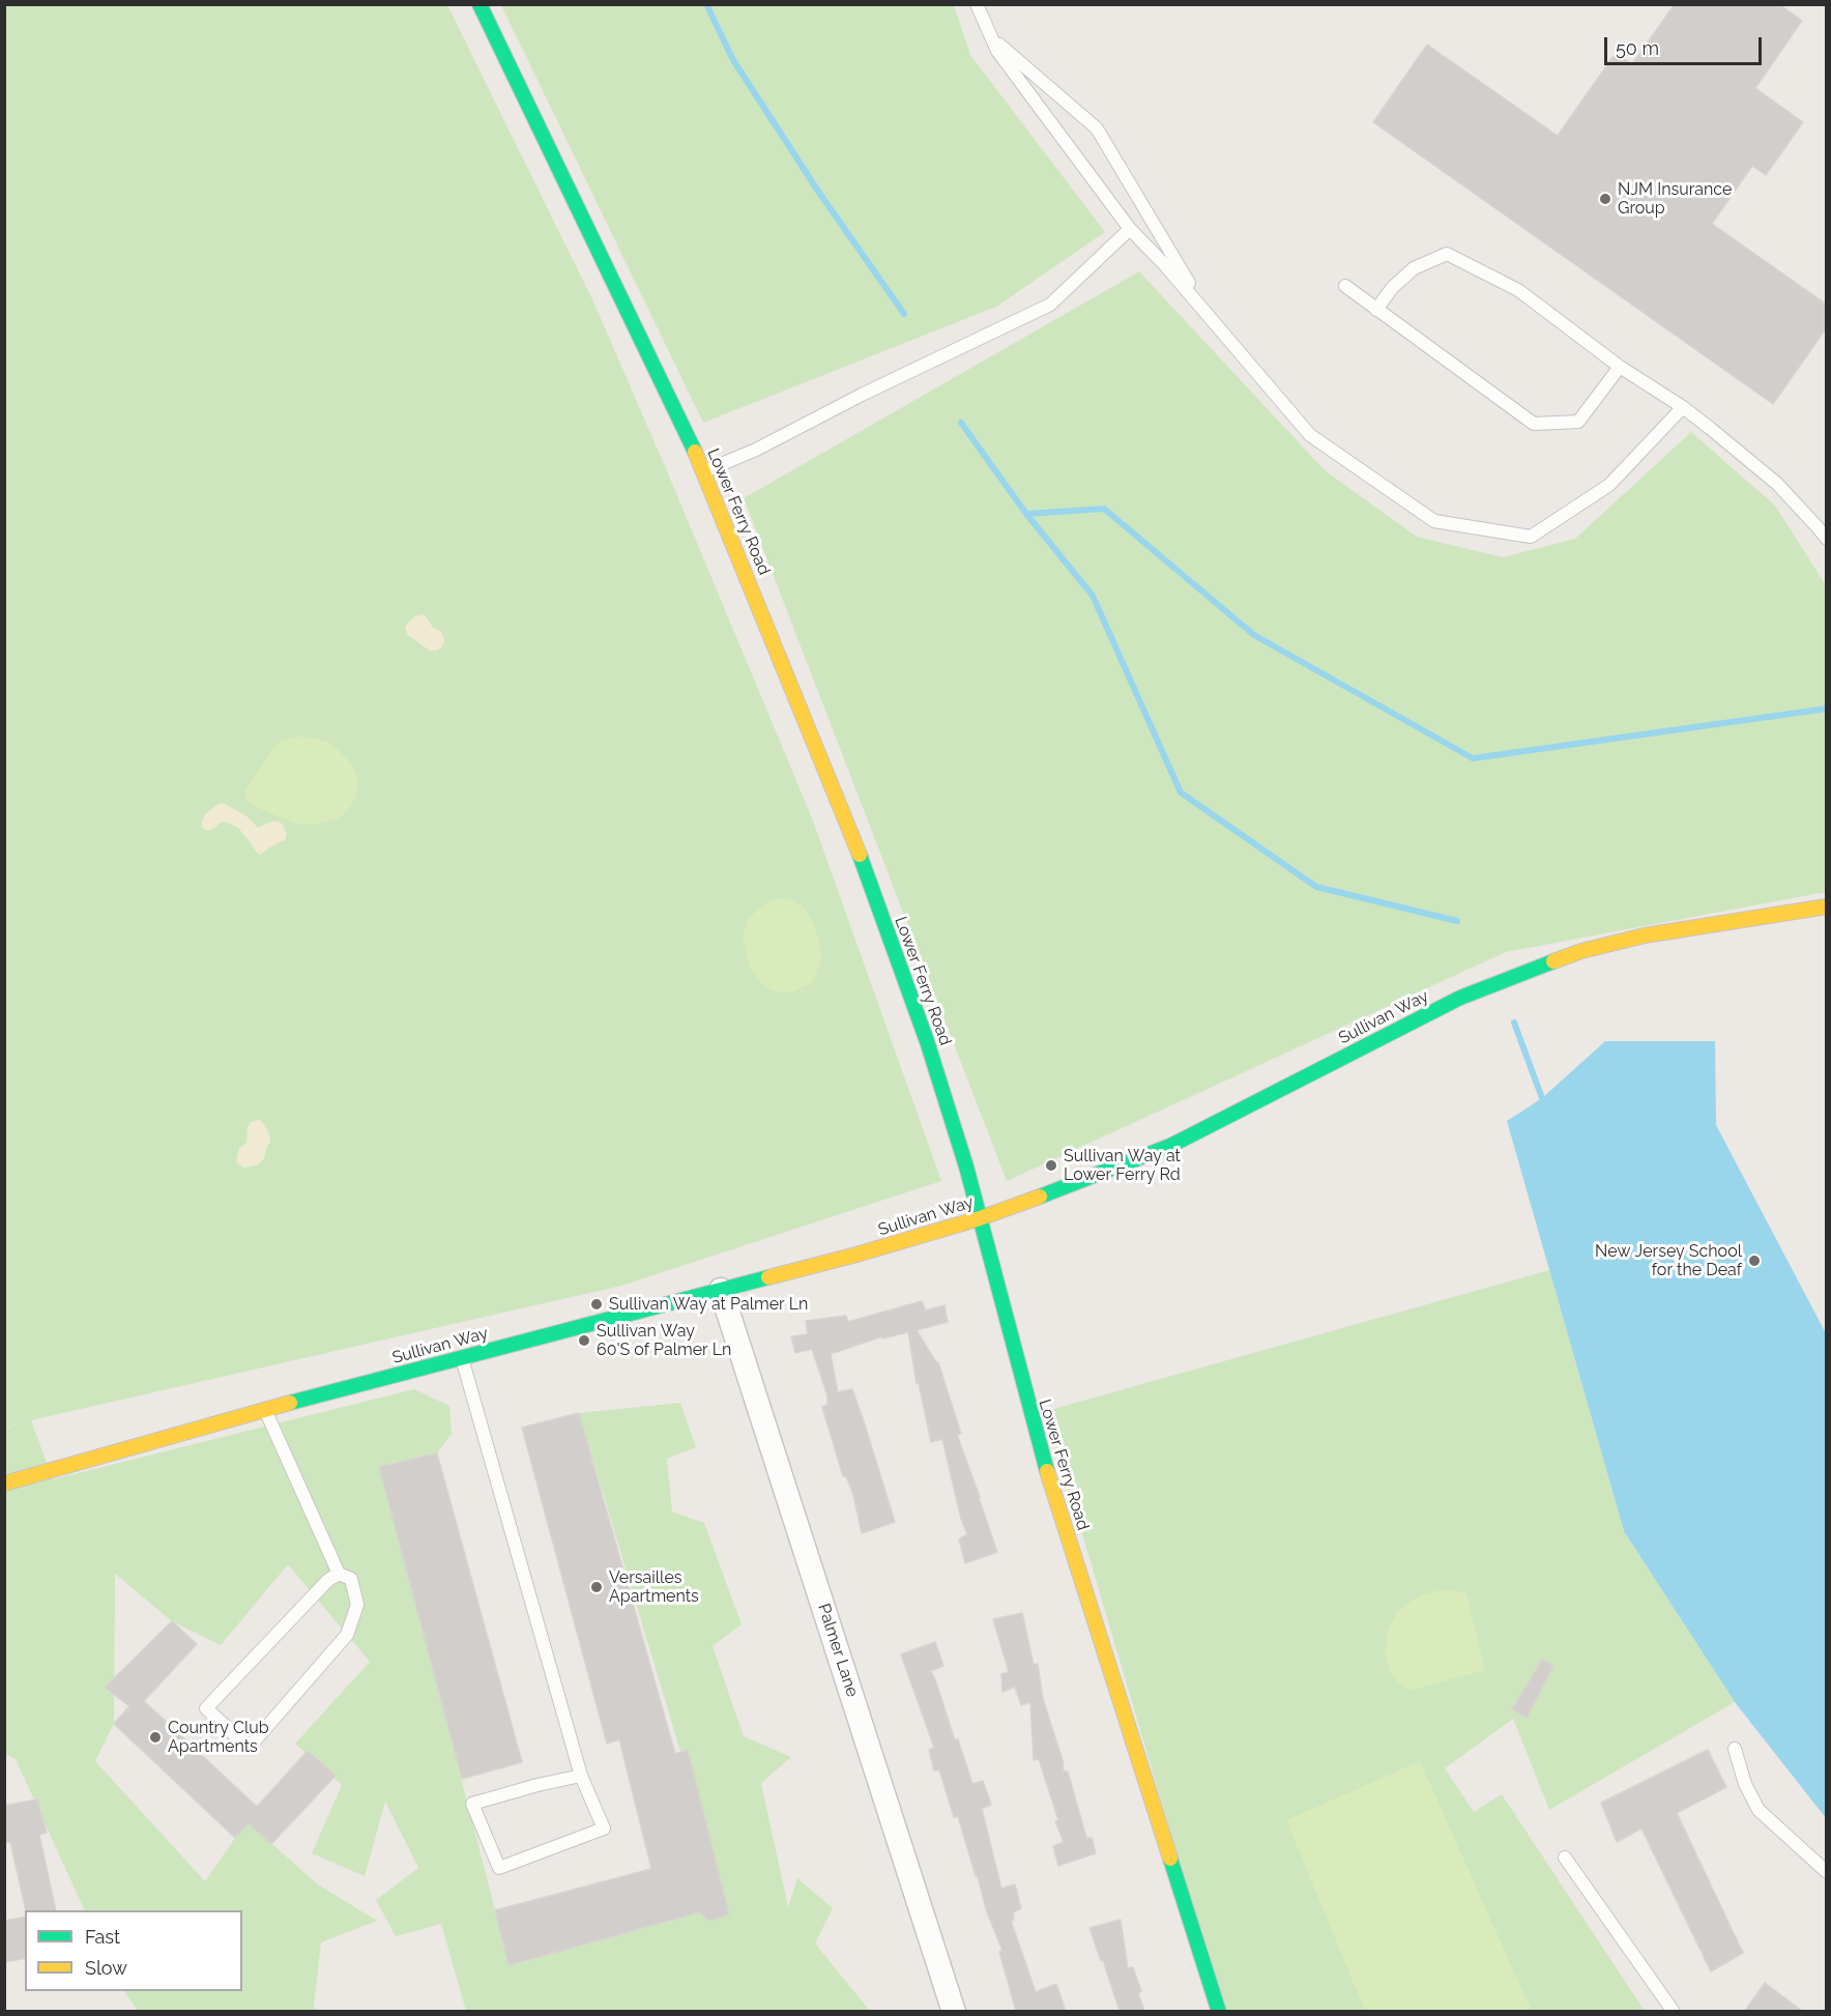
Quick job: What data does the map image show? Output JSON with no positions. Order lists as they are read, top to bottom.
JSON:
{
  "streets": {
    "main road": ["Lower Ferry Road", "Sullivan Way"],
    "street": ["Palmer Lane"]
  },
  "crossings": [
    ["Lower Ferry Road", "Sullivan Way"],
    ["Sullivan Way", "Palmer Lane"]
  ],
  "places": [
    "NJM Insurance Group",
    "Sullivan Way at Lower Ferry Rd",
    "New Jersey School for the Deaf",
    "Sullivan Way at Palmer Ln",
    "Sullivan Way 60'S of Palmer Ln",
    "Versailles Apartments",
    "Country Club Apartments"
  ],
  "legend": ["Fast", "Slow"],
  "scale_bar": "50 m"
}
